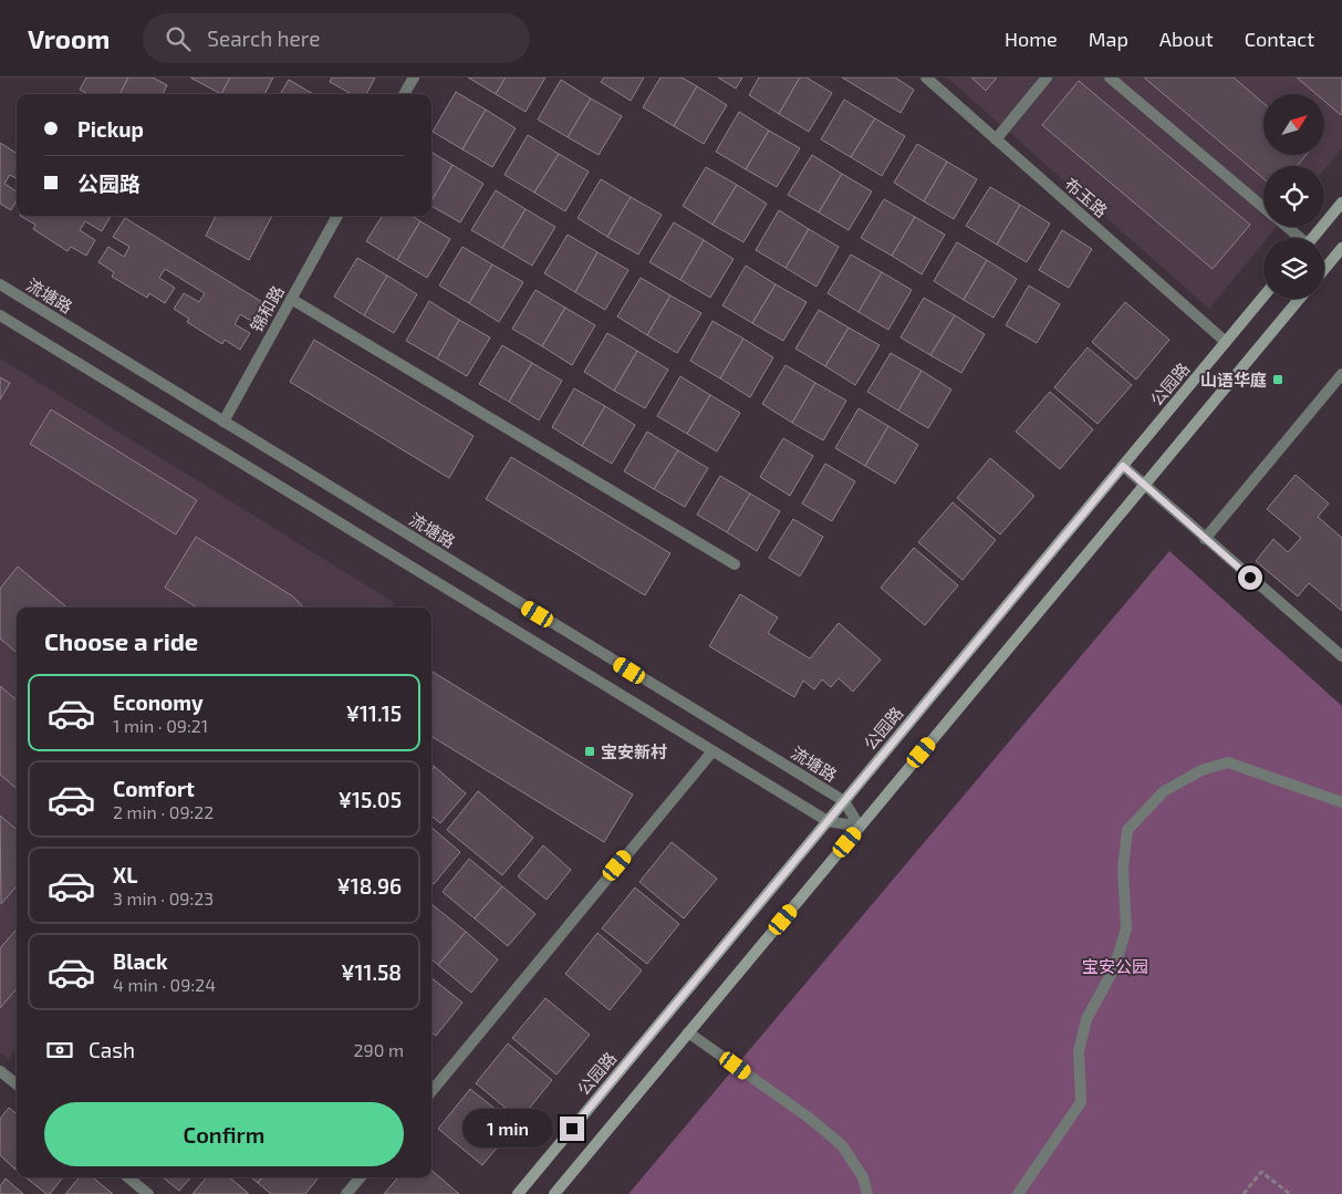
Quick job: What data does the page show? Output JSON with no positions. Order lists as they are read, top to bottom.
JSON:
{
  "streets": {
    "main road": ["公园路"],
    "street": ["布玉路", "流塘路", "锦和路"]
  },
  "crossings": [
    ["布玉路", "公园路"],
    ["流塘路", "锦和路"],
    ["流塘路", "公园路"]
  ],
  "parks": ["宝安公园"],
  "places": {
    "transit": ["山语华庭", "宝安新村"]
  },
  "north": "top right",
  "page": {
    "header": "Vroom",
    "search": "Search here",
    "nav": [
      "Home",
      "Map",
      "About",
      "Contact"
    ],
    "banner": ["Pickup", "公园路"],
    "heading": "Choose a ride",
    "list": [
      {
        "name": "Economy",
        "note": "1 min · 09:21",
        "value": "¥11.15"
      },
      {
        "name": "Comfort",
        "note": "2 min · 09:22",
        "value": "¥15.05"
      },
      {
        "name": "XL",
        "note": "3 min · 09:23",
        "value": "¥18.96"
      },
      {
        "name": "Black",
        "note": "4 min · 09:24",
        "value": "¥11.58"
      }
    ],
    "pay": ["Cash", "290 m"],
    "buttons": "Confirm",
    "bubble": "1 min"
  }
}
